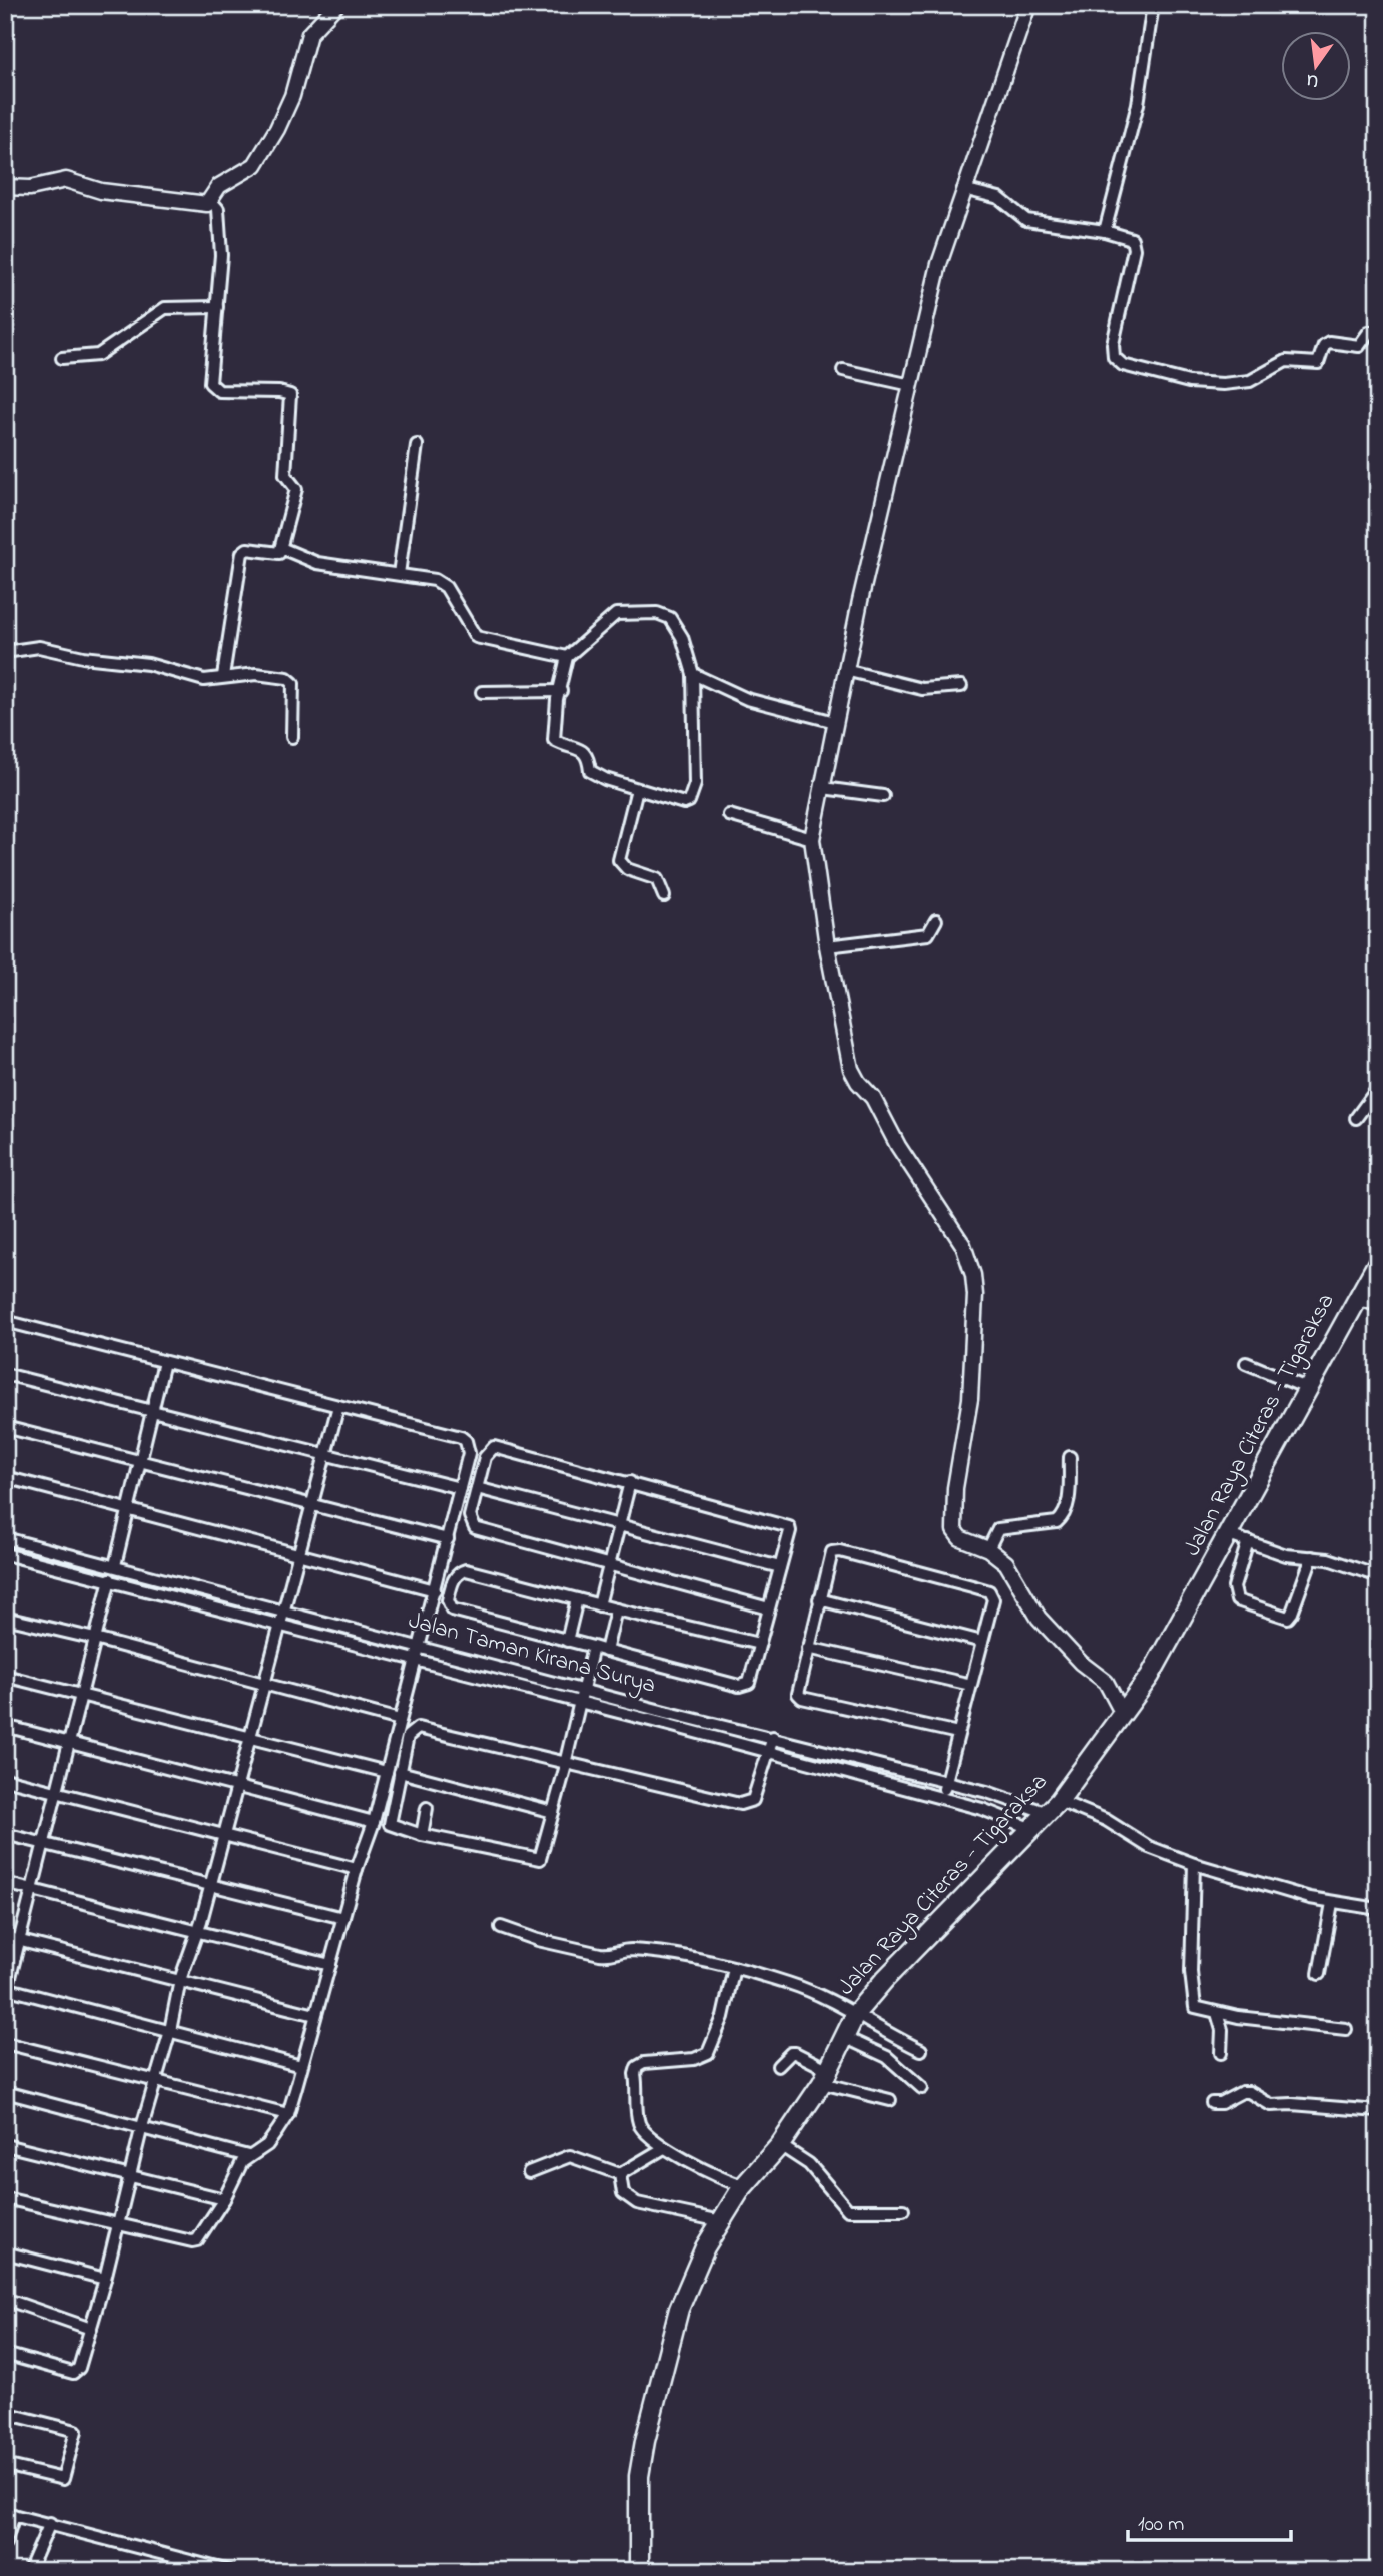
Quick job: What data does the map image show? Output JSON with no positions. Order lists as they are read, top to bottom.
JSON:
{
  "streets": {
    "main road": ["Jalan Raya Citeras - Tigaraksa"],
    "street": ["Jalan Taman Kirana Surya"]
  },
  "crossings": [
    ["Jalan Raya Citeras - Tigaraksa", "Jalan Taman Kirana Surya"]
  ],
  "scale_bar": "100 m",
  "north": "bottom"
}
